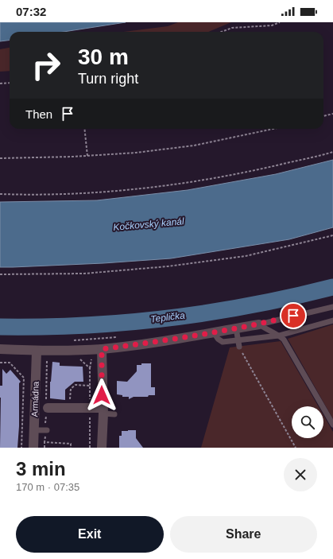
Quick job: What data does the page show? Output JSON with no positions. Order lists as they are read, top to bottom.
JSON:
{
  "streets": {
    "street": ["Armádna"]
  },
  "water": ["Kočkovský kanál", "Teplička"],
  "page": {
    "status": "07:32",
    "turn": ["30 m", "Turn right"],
    "then": "Then",
    "heading": ["3 min", "170 m · 07:35"],
    "buttons": ["Exit", "Share"]
  }
}
